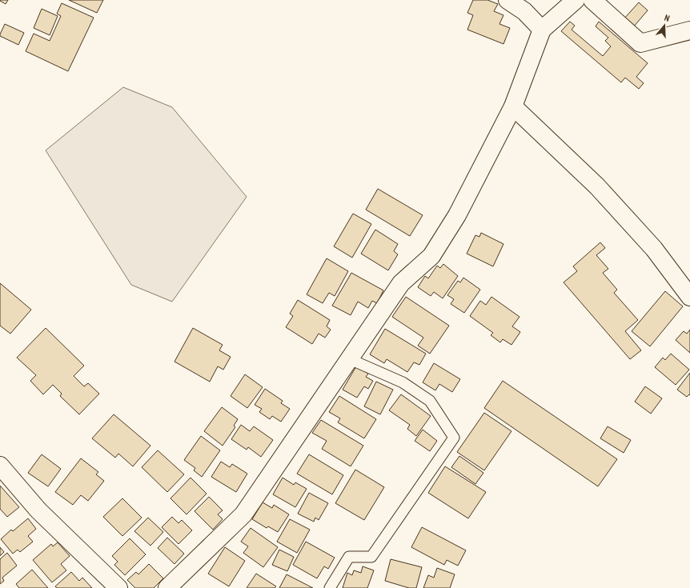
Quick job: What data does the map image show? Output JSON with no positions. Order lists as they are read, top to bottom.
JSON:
{
  "north": "top"
}
